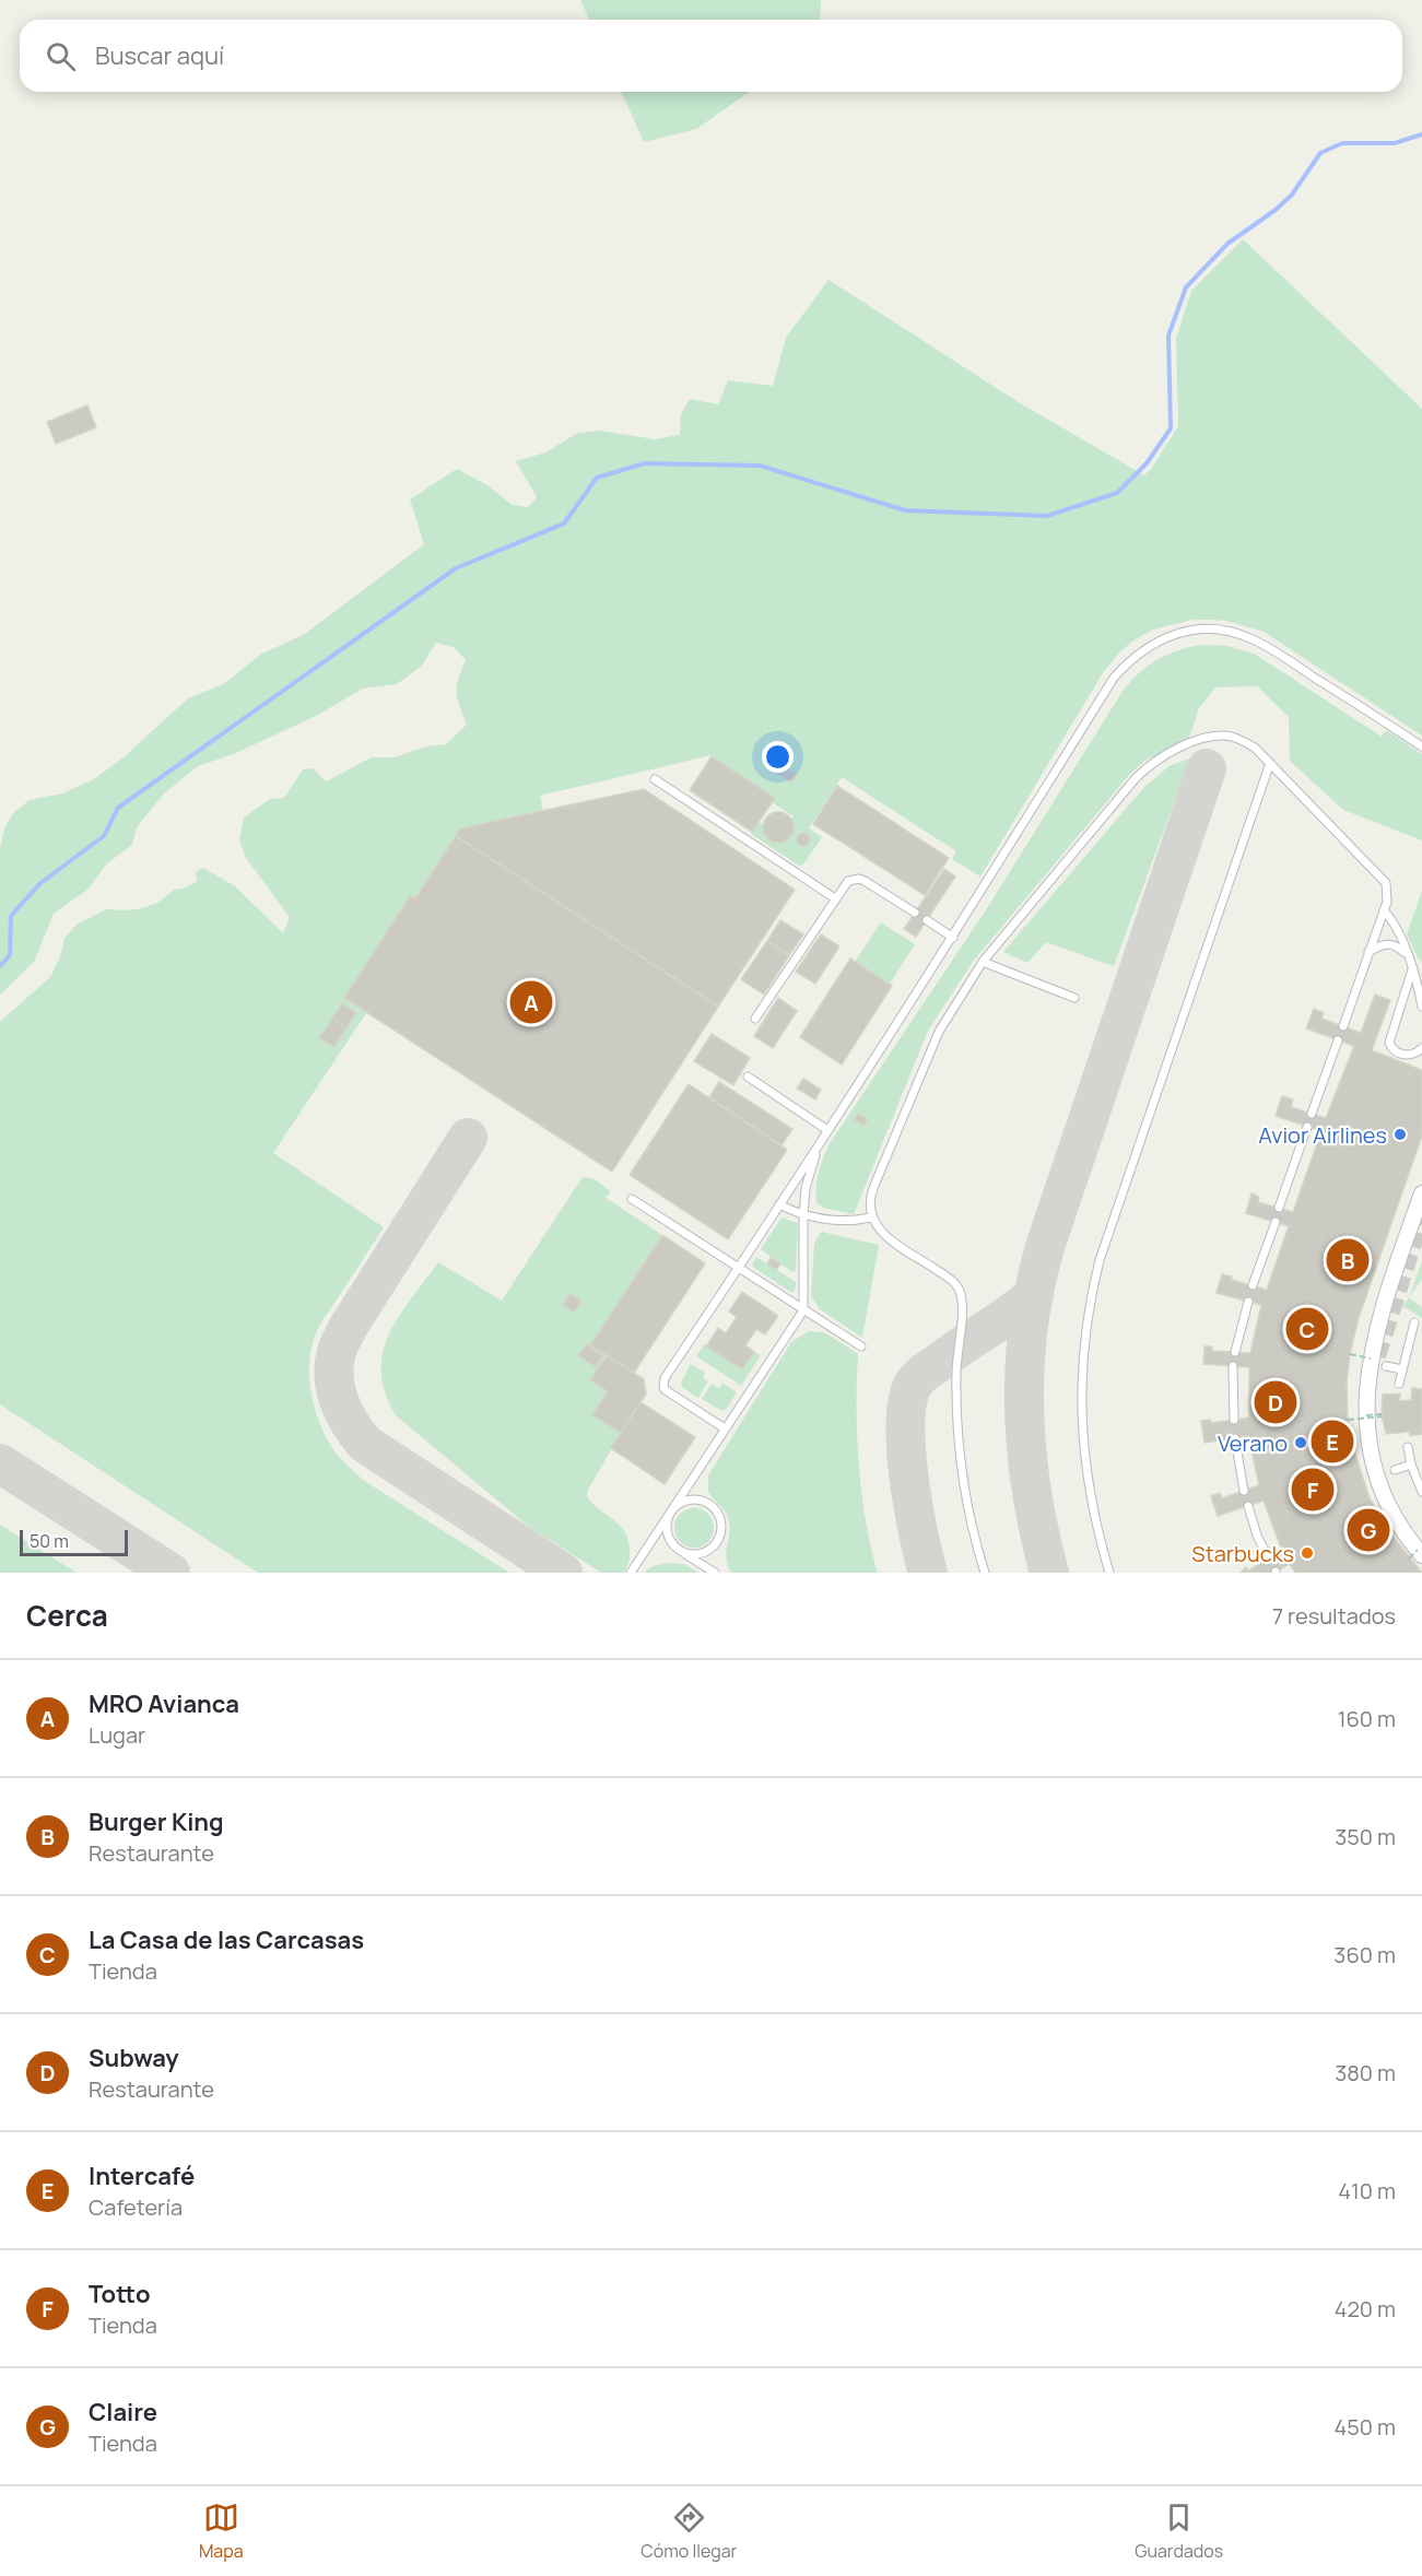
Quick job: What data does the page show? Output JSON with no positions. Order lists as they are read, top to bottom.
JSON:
{
  "places": ["Avior Airlines", "Verano", "Starbucks"],
  "scale_bar": "50 m",
  "page": {
    "search": "Buscar aquí",
    "pins": [
      "A",
      "B",
      "C",
      "D",
      "E",
      "F",
      "G"
    ],
    "scale": "50 m",
    "heading": ["Cerca", "7 resultados"],
    "list": [
      {
        "mark": "A",
        "name": "MRO Avianca",
        "note": "Lugar",
        "value": "160 m"
      },
      {
        "mark": "B",
        "name": "Burger King",
        "note": "Restaurante",
        "value": "350 m"
      },
      {
        "mark": "C",
        "name": "La Casa de las Carcasas",
        "note": "Tienda",
        "value": "360 m"
      },
      {
        "mark": "D",
        "name": "Subway",
        "note": "Restaurante",
        "value": "380 m"
      },
      {
        "mark": "E",
        "name": "Intercafé",
        "note": "Cafetería",
        "value": "410 m"
      },
      {
        "mark": "F",
        "name": "Totto",
        "note": "Tienda",
        "value": "420 m"
      },
      {
        "mark": "G",
        "name": "Claire",
        "note": "Tienda",
        "value": "450 m"
      }
    ],
    "nav": ["Mapa", "Cómo llegar", "Guardados"]
  }
}
